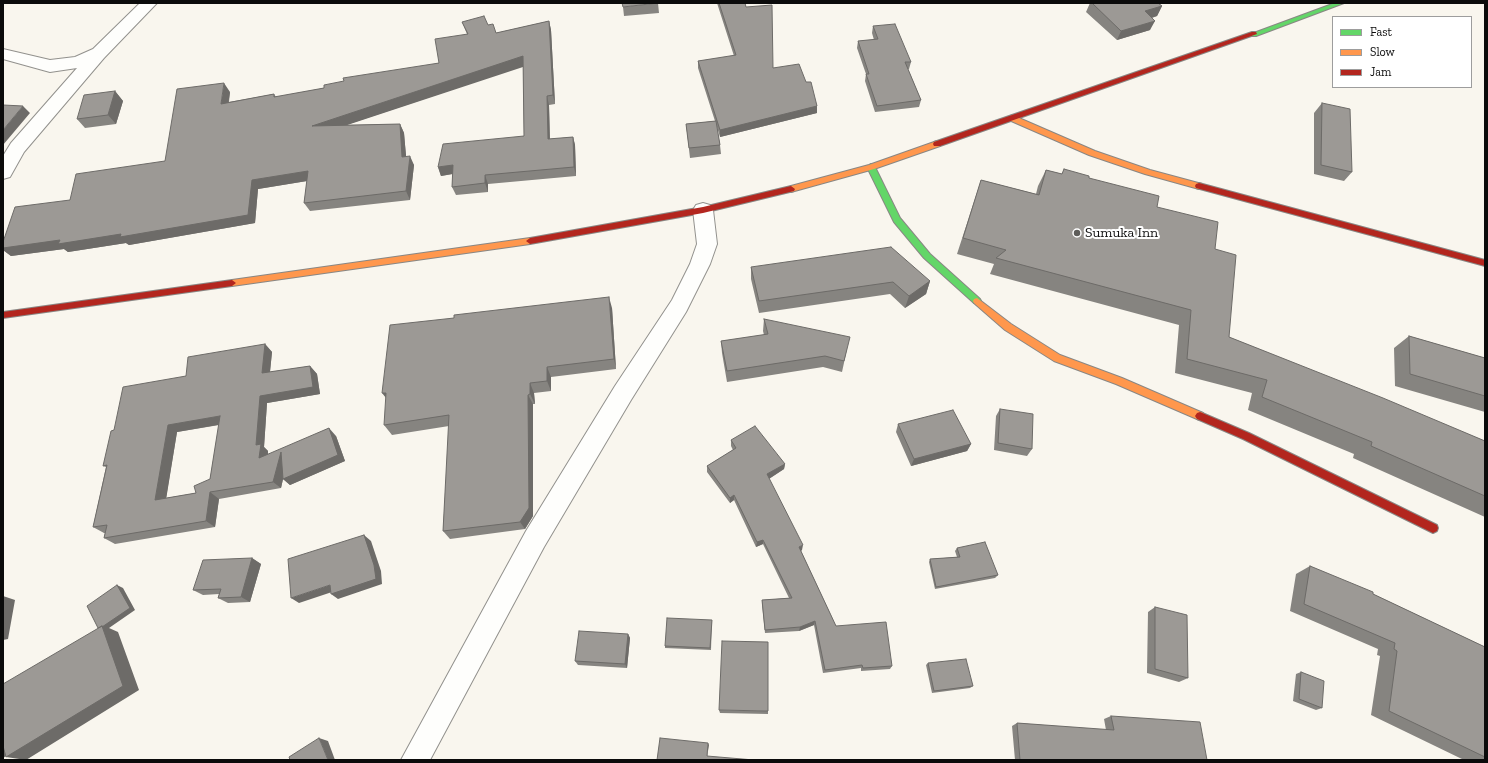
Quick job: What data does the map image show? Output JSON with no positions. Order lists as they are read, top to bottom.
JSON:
{
  "places": ["Sumuka Inn"],
  "legend": ["Fast", "Slow", "Jam"]
}
